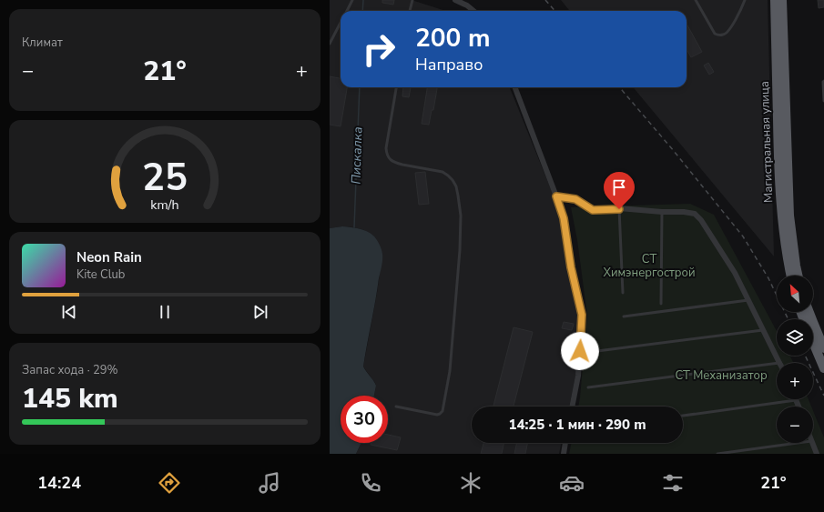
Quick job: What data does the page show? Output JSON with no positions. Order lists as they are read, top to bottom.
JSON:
{
  "streets": {
    "highway": ["Магистральная улица"]
  },
  "water": ["Пискалка"],
  "parks": ["СТ Химэнергострой", "СТ Механизатор"],
  "north": "top left",
  "page": {
    "tile": [
      "Климат",
      ["Запас хода · 29%", "145 km"]
    ],
    "turn": ["200 m", "Направо"],
    "heat": ["−", "21°", "+"],
    "song": ["Neon Rain", "Kite Club"],
    "map_buttons": ["+", "−"],
    "limit": "30",
    "trip": "14:25 · 1 мин · 290 m",
    "tabs": ["14:24", "21°"],
    "gauge": ["25", "km/h"]
  }
}
